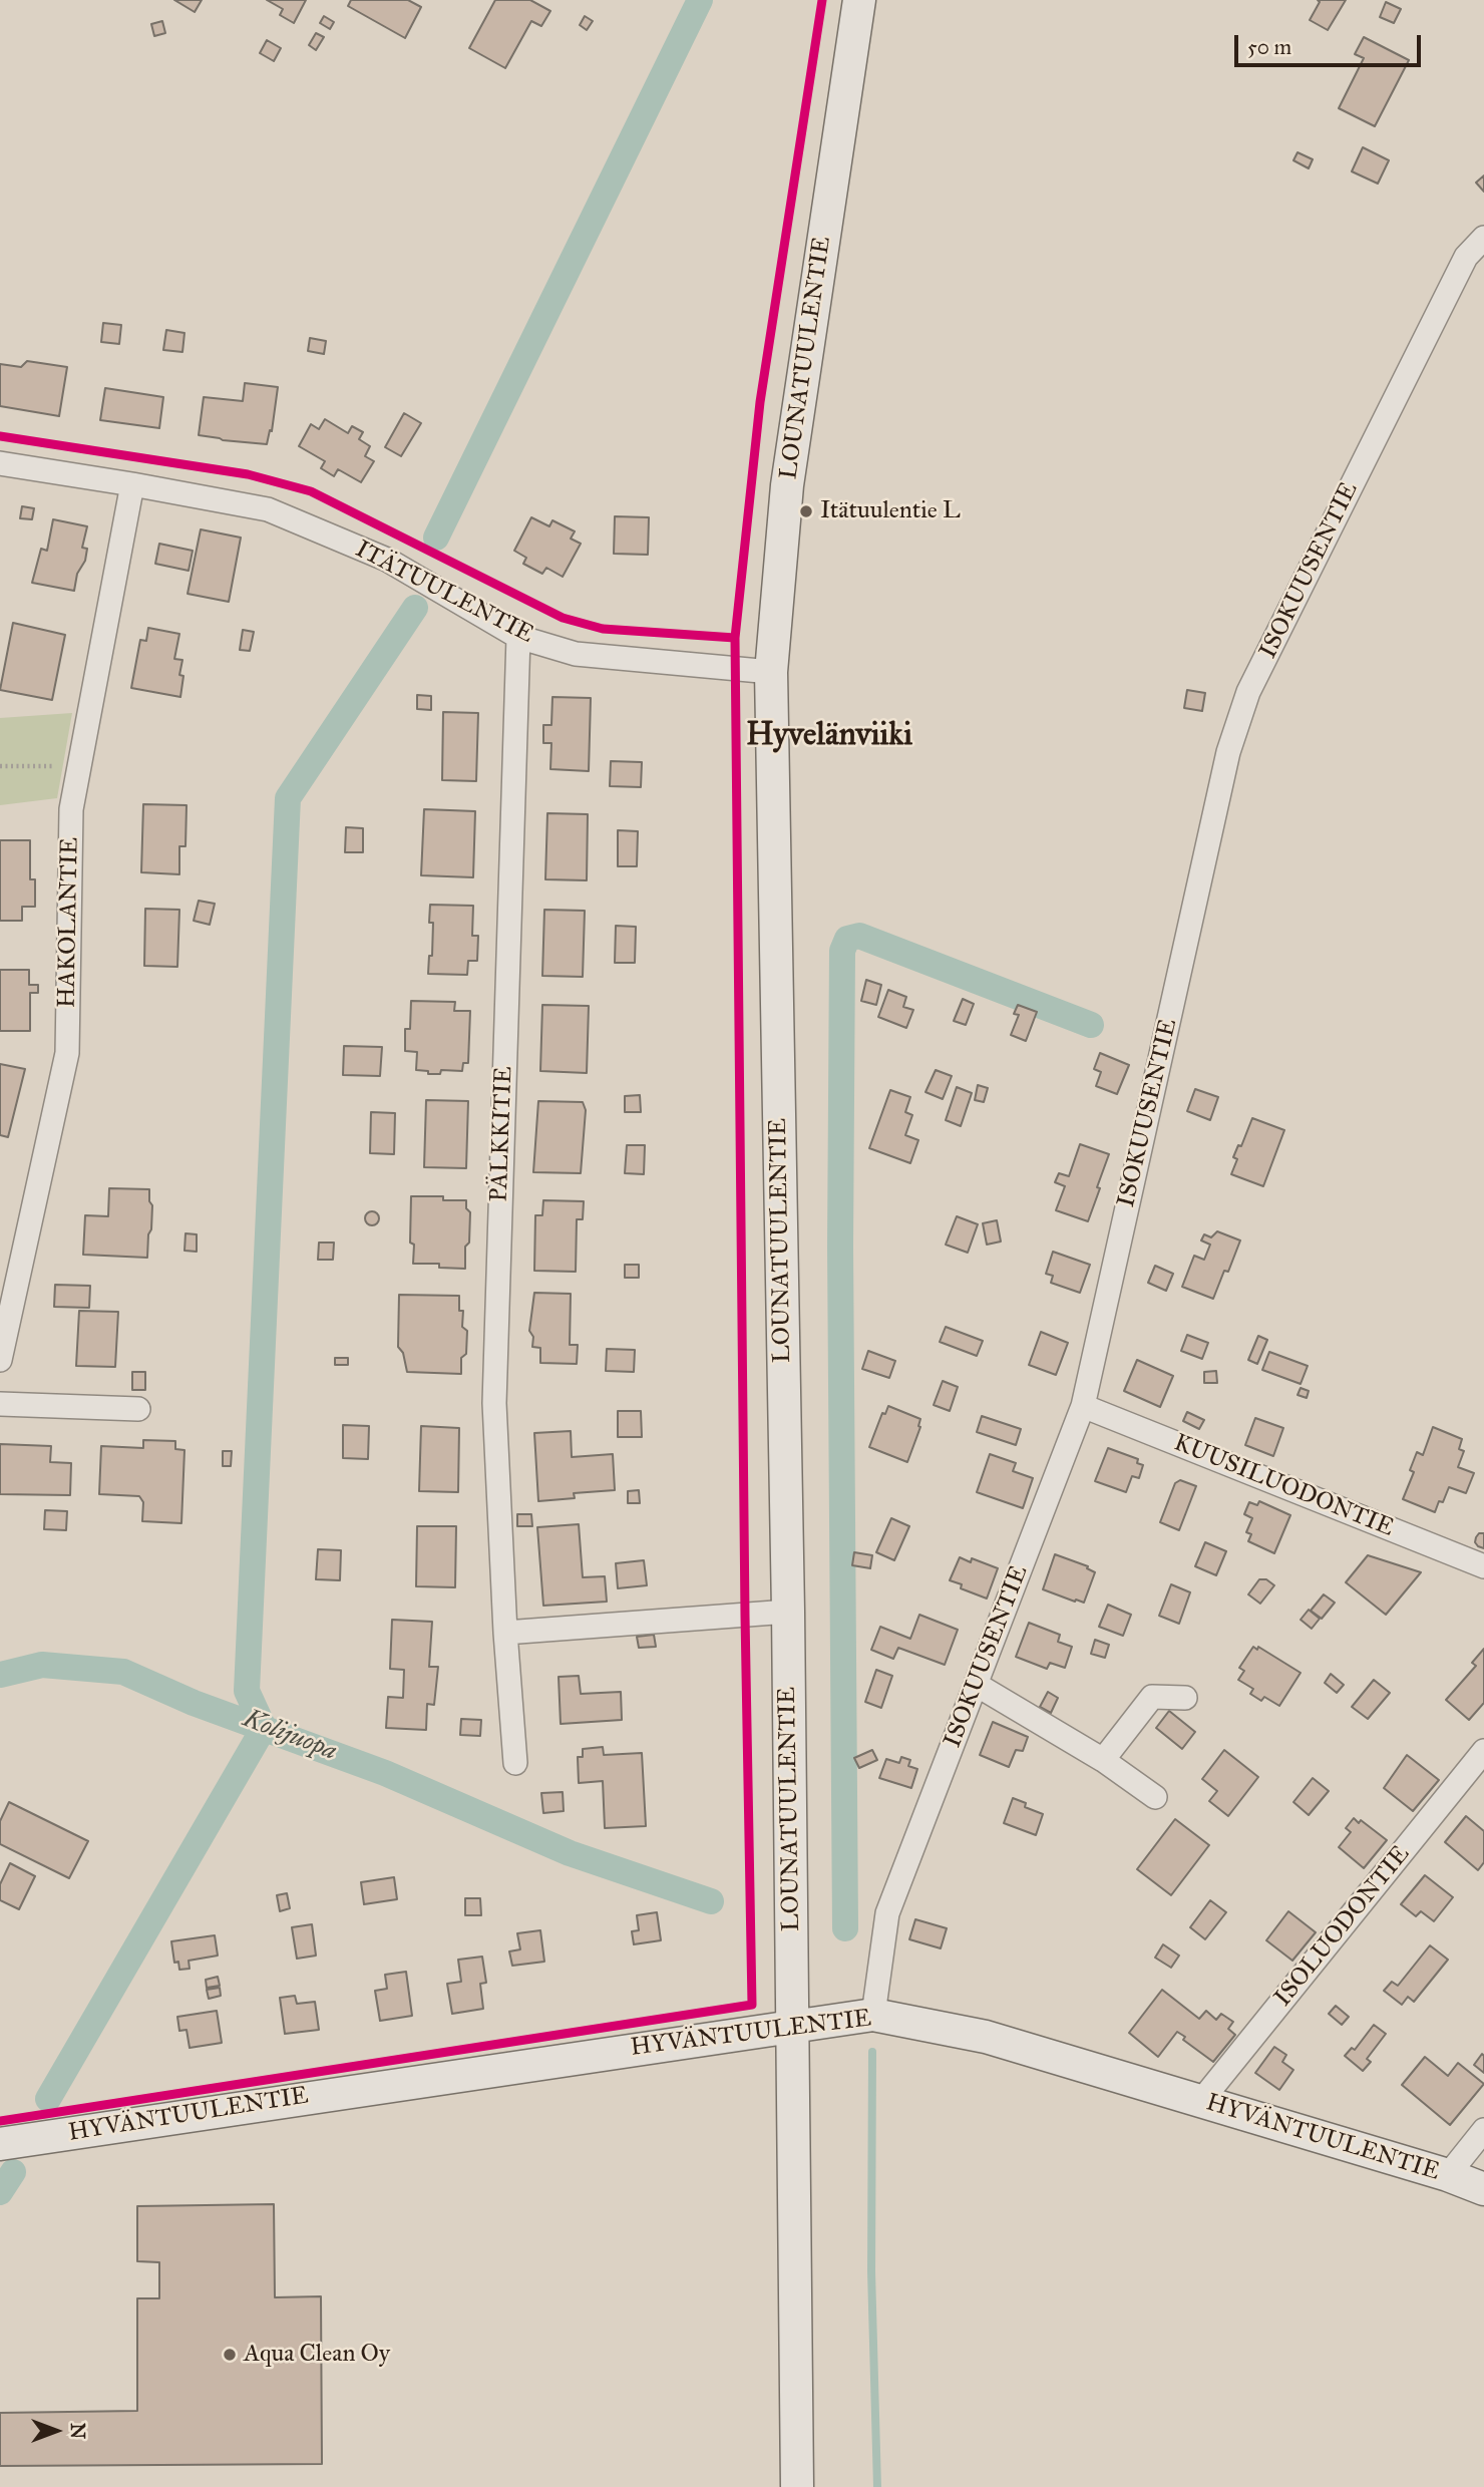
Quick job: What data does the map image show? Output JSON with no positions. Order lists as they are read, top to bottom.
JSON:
{
  "streets": {
    "street": [
      "LOUNATUULENTIE",
      "ISOKUUSENTIE",
      "ITÄTUULENTIE",
      "HAKOLANTIE",
      "PÄLKKITIE",
      "KUUSILUODONTIE",
      "ISOLUODONTIE",
      "HYVÄNTUULENTIE"
    ]
  },
  "crossings": [
    ["LOUNATUULENTIE", "ITÄTUULENTIE"],
    ["LOUNATUULENTIE", "HYVÄNTUULENTIE"],
    ["ISOKUUSENTIE", "KUUSILUODONTIE"],
    ["ISOKUUSENTIE", "HYVÄNTUULENTIE"],
    ["ITÄTUULENTIE", "HAKOLANTIE"],
    ["ITÄTUULENTIE", "PÄLKKITIE"],
    ["ISOLUODONTIE", "HYVÄNTUULENTIE"]
  ],
  "districts": ["Hyvelänviiki"],
  "water": ["Kolijuopa"],
  "places": ["Itätuulentie L", "Aqua Clean Oy"],
  "scale_bar": "50 m",
  "north": "right"
}
